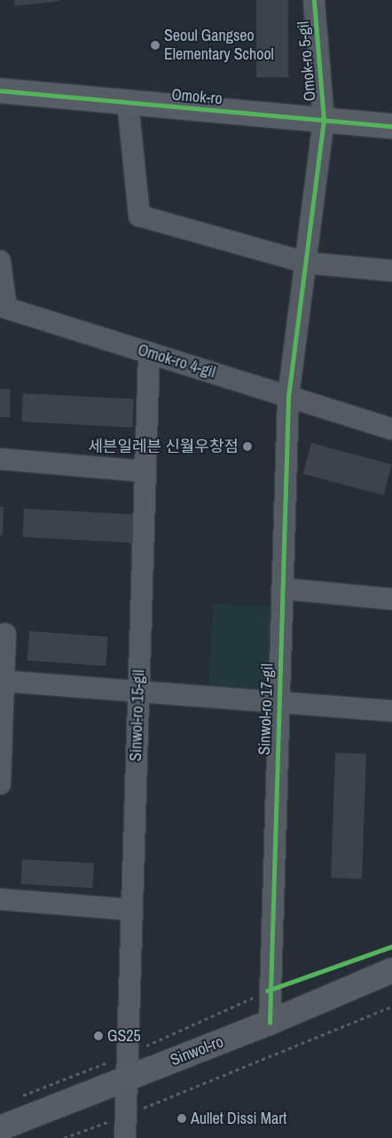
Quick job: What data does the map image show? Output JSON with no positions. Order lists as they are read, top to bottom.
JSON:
{
  "streets": {
    "main road": ["Omok-ro", "Sinwol-ro"],
    "street": [
      "Omok-ro 5-gil",
      "Omok-ro 4-gil",
      "Sinwol-ro 17-gil",
      "Sinwol-ro 15-gil"
    ]
  },
  "crossings": [
    ["Omok-ro 5-gil", "Omok-ro"],
    ["Omok-ro 5-gil", "Sinwol-ro 17-gil"],
    ["Omok-ro 4-gil", "Sinwol-ro 17-gil"],
    ["Omok-ro 4-gil", "Sinwol-ro 15-gil"],
    ["Sinwol-ro 17-gil", "Sinwol-ro"],
    ["Sinwol-ro 15-gil", "Sinwol-ro"]
  ],
  "places": [
    "Seoul Gangseo Elementary School",
    "세븐일레븐 신월우창점",
    "GS25",
    "Aullet Dissi Mart"
  ]
}
